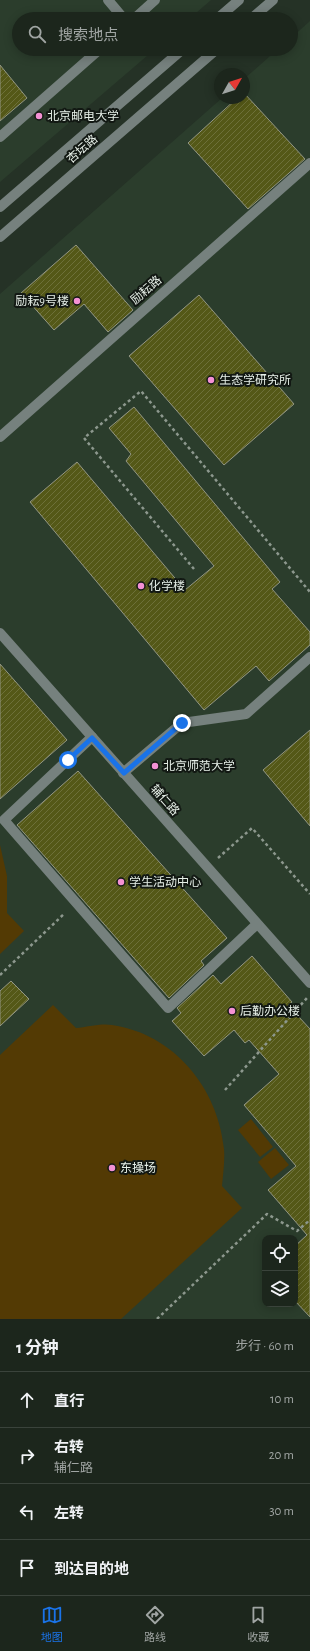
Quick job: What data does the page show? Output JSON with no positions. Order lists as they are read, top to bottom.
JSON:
{
  "streets": {
    "street": ["杏坛路", "励耘路", "辅仁路"]
  },
  "places": [
    "北京邮电大学",
    "励耘9号楼",
    "生态学研究所",
    "化学楼",
    "北京师范大学",
    "学生活动中心",
    "后勤办公楼",
    "东操场"
  ],
  "north": "top right",
  "page": {
    "search": "搜索地点",
    "heading": ["1 分钟", "步行 · 60 m"],
    "list": [
      ["直行", "10 m"],
      ["右转", "辅仁路", "20 m"],
      ["左转", "30 m"],
      "到达目的地"
    ],
    "nav": ["地图", "路线", "收藏"]
  }
}
